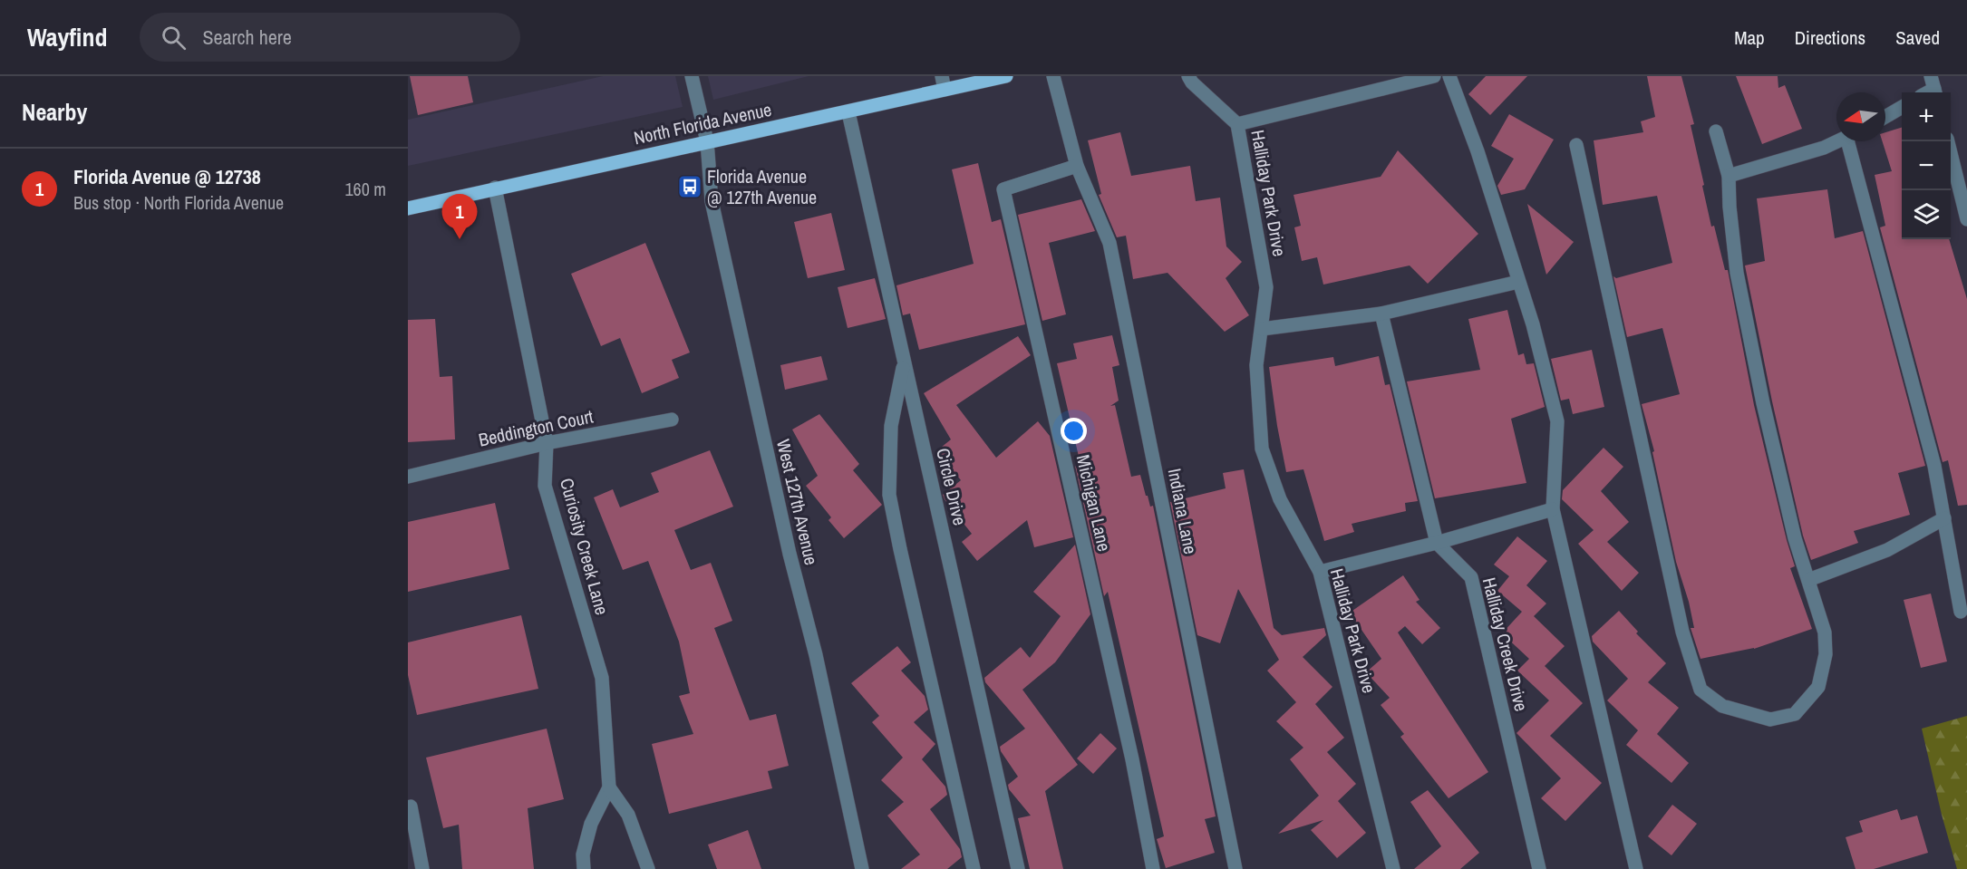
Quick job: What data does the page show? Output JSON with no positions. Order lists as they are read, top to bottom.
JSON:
{
  "streets": {
    "main road": ["North Florida Avenue"],
    "street": [
      "Halliday Park Drive",
      "Beddington Court",
      "Circle Drive",
      "West 127th Avenue",
      "Michigan Lane",
      "Indiana Lane",
      "Curiosity Creek Lane",
      "Halliday Creek Drive"
    ]
  },
  "crossings": [
    ["North Florida Avenue", "Circle Drive"],
    ["North Florida Avenue", "West 127th Avenue"],
    ["North Florida Avenue", "Curiosity Creek Lane"],
    ["Beddington Court", "Curiosity Creek Lane"],
    ["Michigan Lane", "Indiana Lane"]
  ],
  "places": {
    "bus stop": ["Florida Avenue @ 127th Avenue"]
  },
  "north": "left",
  "page": {
    "header": "Wayfind",
    "search": "Search here",
    "nav": ["Map", "Directions", "Saved"],
    "heading": "Nearby",
    "map_buttons": ["+", "−"],
    "list": [
      {
        "mark": "1",
        "name": "Florida Avenue @ 12738",
        "note": "Bus stop · North Florida Avenue",
        "value": "160 m"
      }
    ],
    "pins": "1"
  }
}
